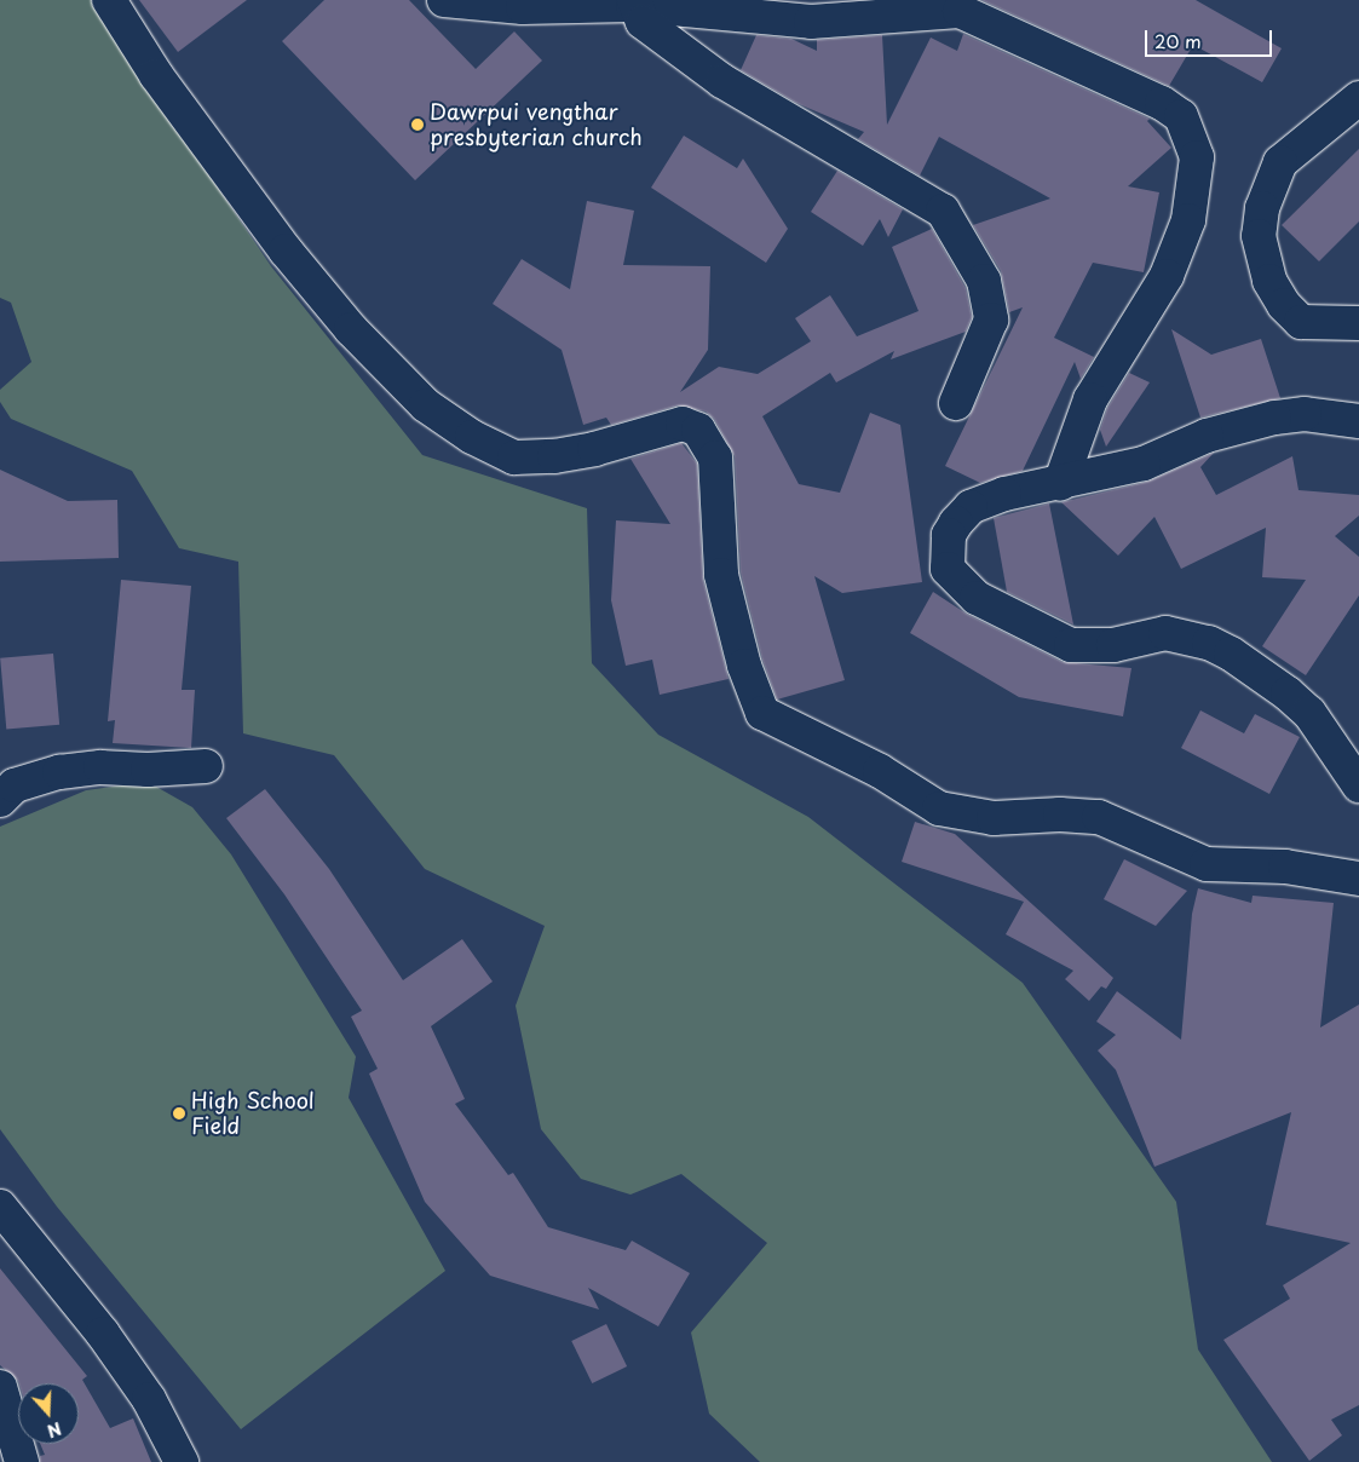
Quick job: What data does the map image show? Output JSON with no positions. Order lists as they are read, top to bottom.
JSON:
{
  "places": ["Dawrpui vengthar presbyterian church", "High School Field"],
  "scale_bar": "20 m",
  "north": "bottom"
}
